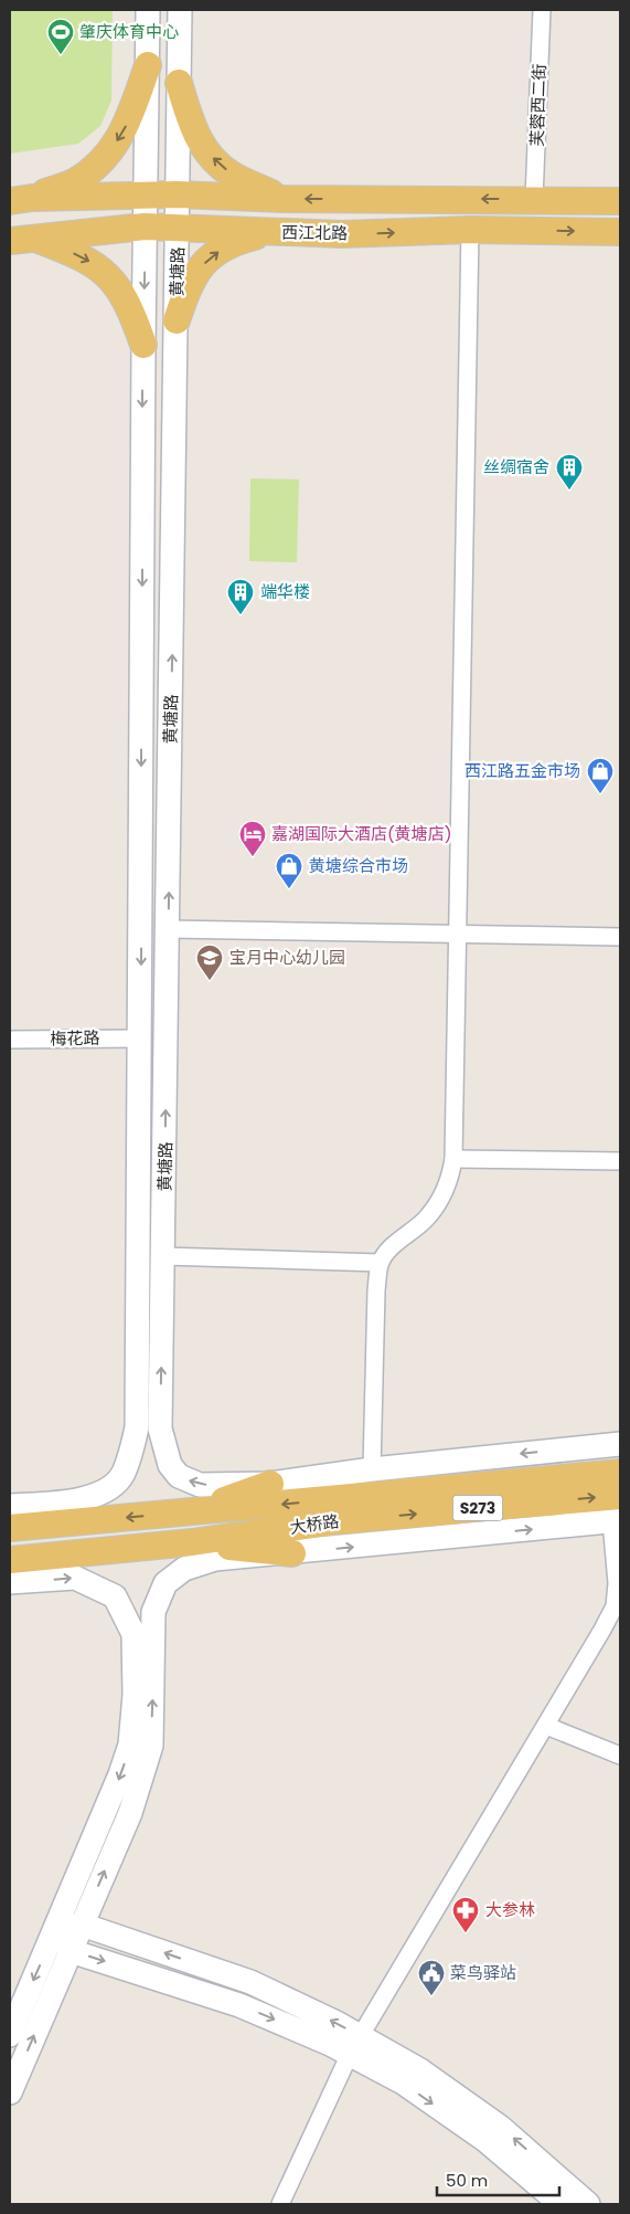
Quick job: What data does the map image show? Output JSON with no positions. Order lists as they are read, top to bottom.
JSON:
{
  "streets": {
    "main road": ["西江北路", "S273", "大桥路"],
    "street": ["芙蓉西二街", "黄塘路", "梅花路"]
  },
  "crossings": [
    ["芙蓉西二街", "西江北路"],
    ["西江北路", "黄塘路"],
    ["黄塘路", "梅花路"]
  ],
  "places": {
    "sports": ["肇庆体育中心"],
    "building": ["丝绸宿舍", "端华楼"],
    "shop": ["西江路五金市场", "黄塘综合市场"],
    "hotel": ["嘉湖国际大酒店(黄塘店)"],
    "school or university": ["宝月中心幼儿园"],
    "pharmacy": ["大参林"],
    "public building": ["菜鸟驿站"]
  },
  "scale_bar": "50 m"
}
